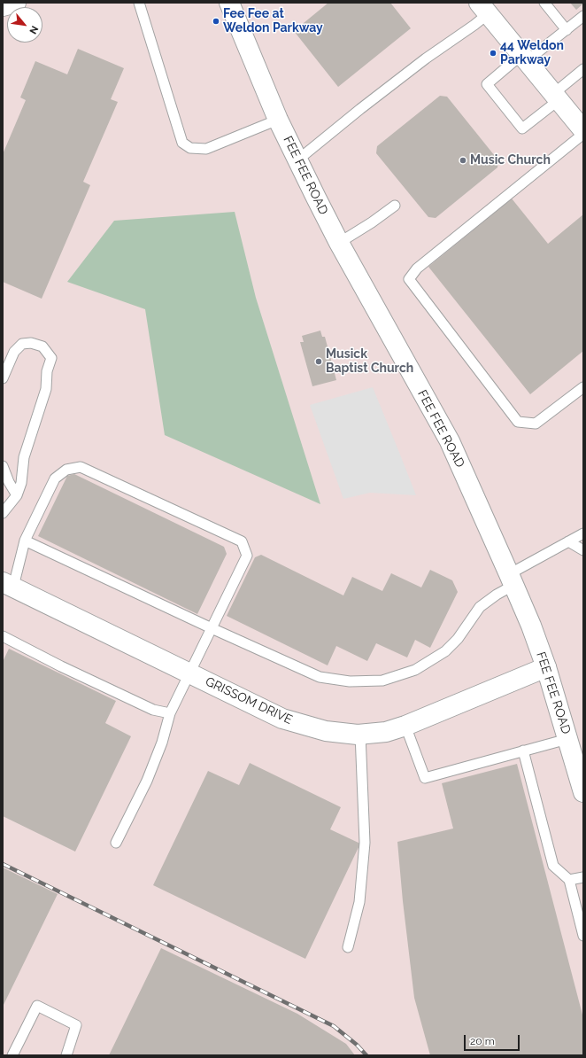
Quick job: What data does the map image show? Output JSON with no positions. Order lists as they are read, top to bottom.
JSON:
{
  "streets": {
    "street": ["FEE FEE ROAD", "GRISSOM DRIVE"]
  },
  "crossings": [
    ["FEE FEE ROAD", "GRISSOM DRIVE"]
  ],
  "places": [
    "Fee Fee at Weldon Parkway",
    "44 Weldon Parkway",
    "Music Church",
    "Musick Baptist Church"
  ],
  "scale_bar": "20 m",
  "north": "bottom right"
}
